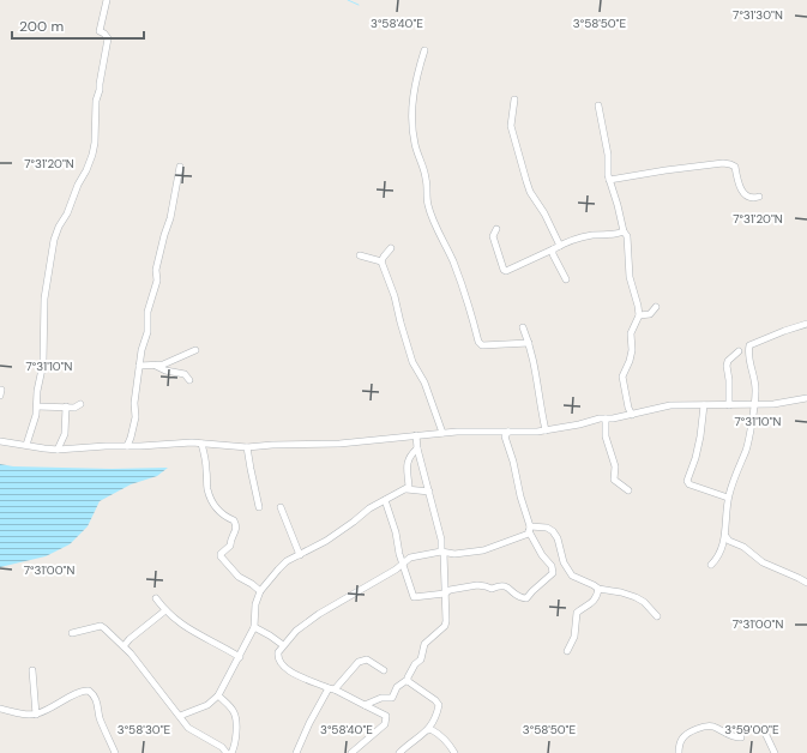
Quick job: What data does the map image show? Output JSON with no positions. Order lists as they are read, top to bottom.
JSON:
{
  "scale_bar": "200 m",
  "coordinates": [
    "7°31'30\"N",
    "3°58'40\"E",
    "3°58'50\"E",
    "7°31'20\"N",
    "7°31'10\"N",
    "7°31'00\"N",
    "3°58'30\"E",
    "3°59'00\"E"
  ]
}
